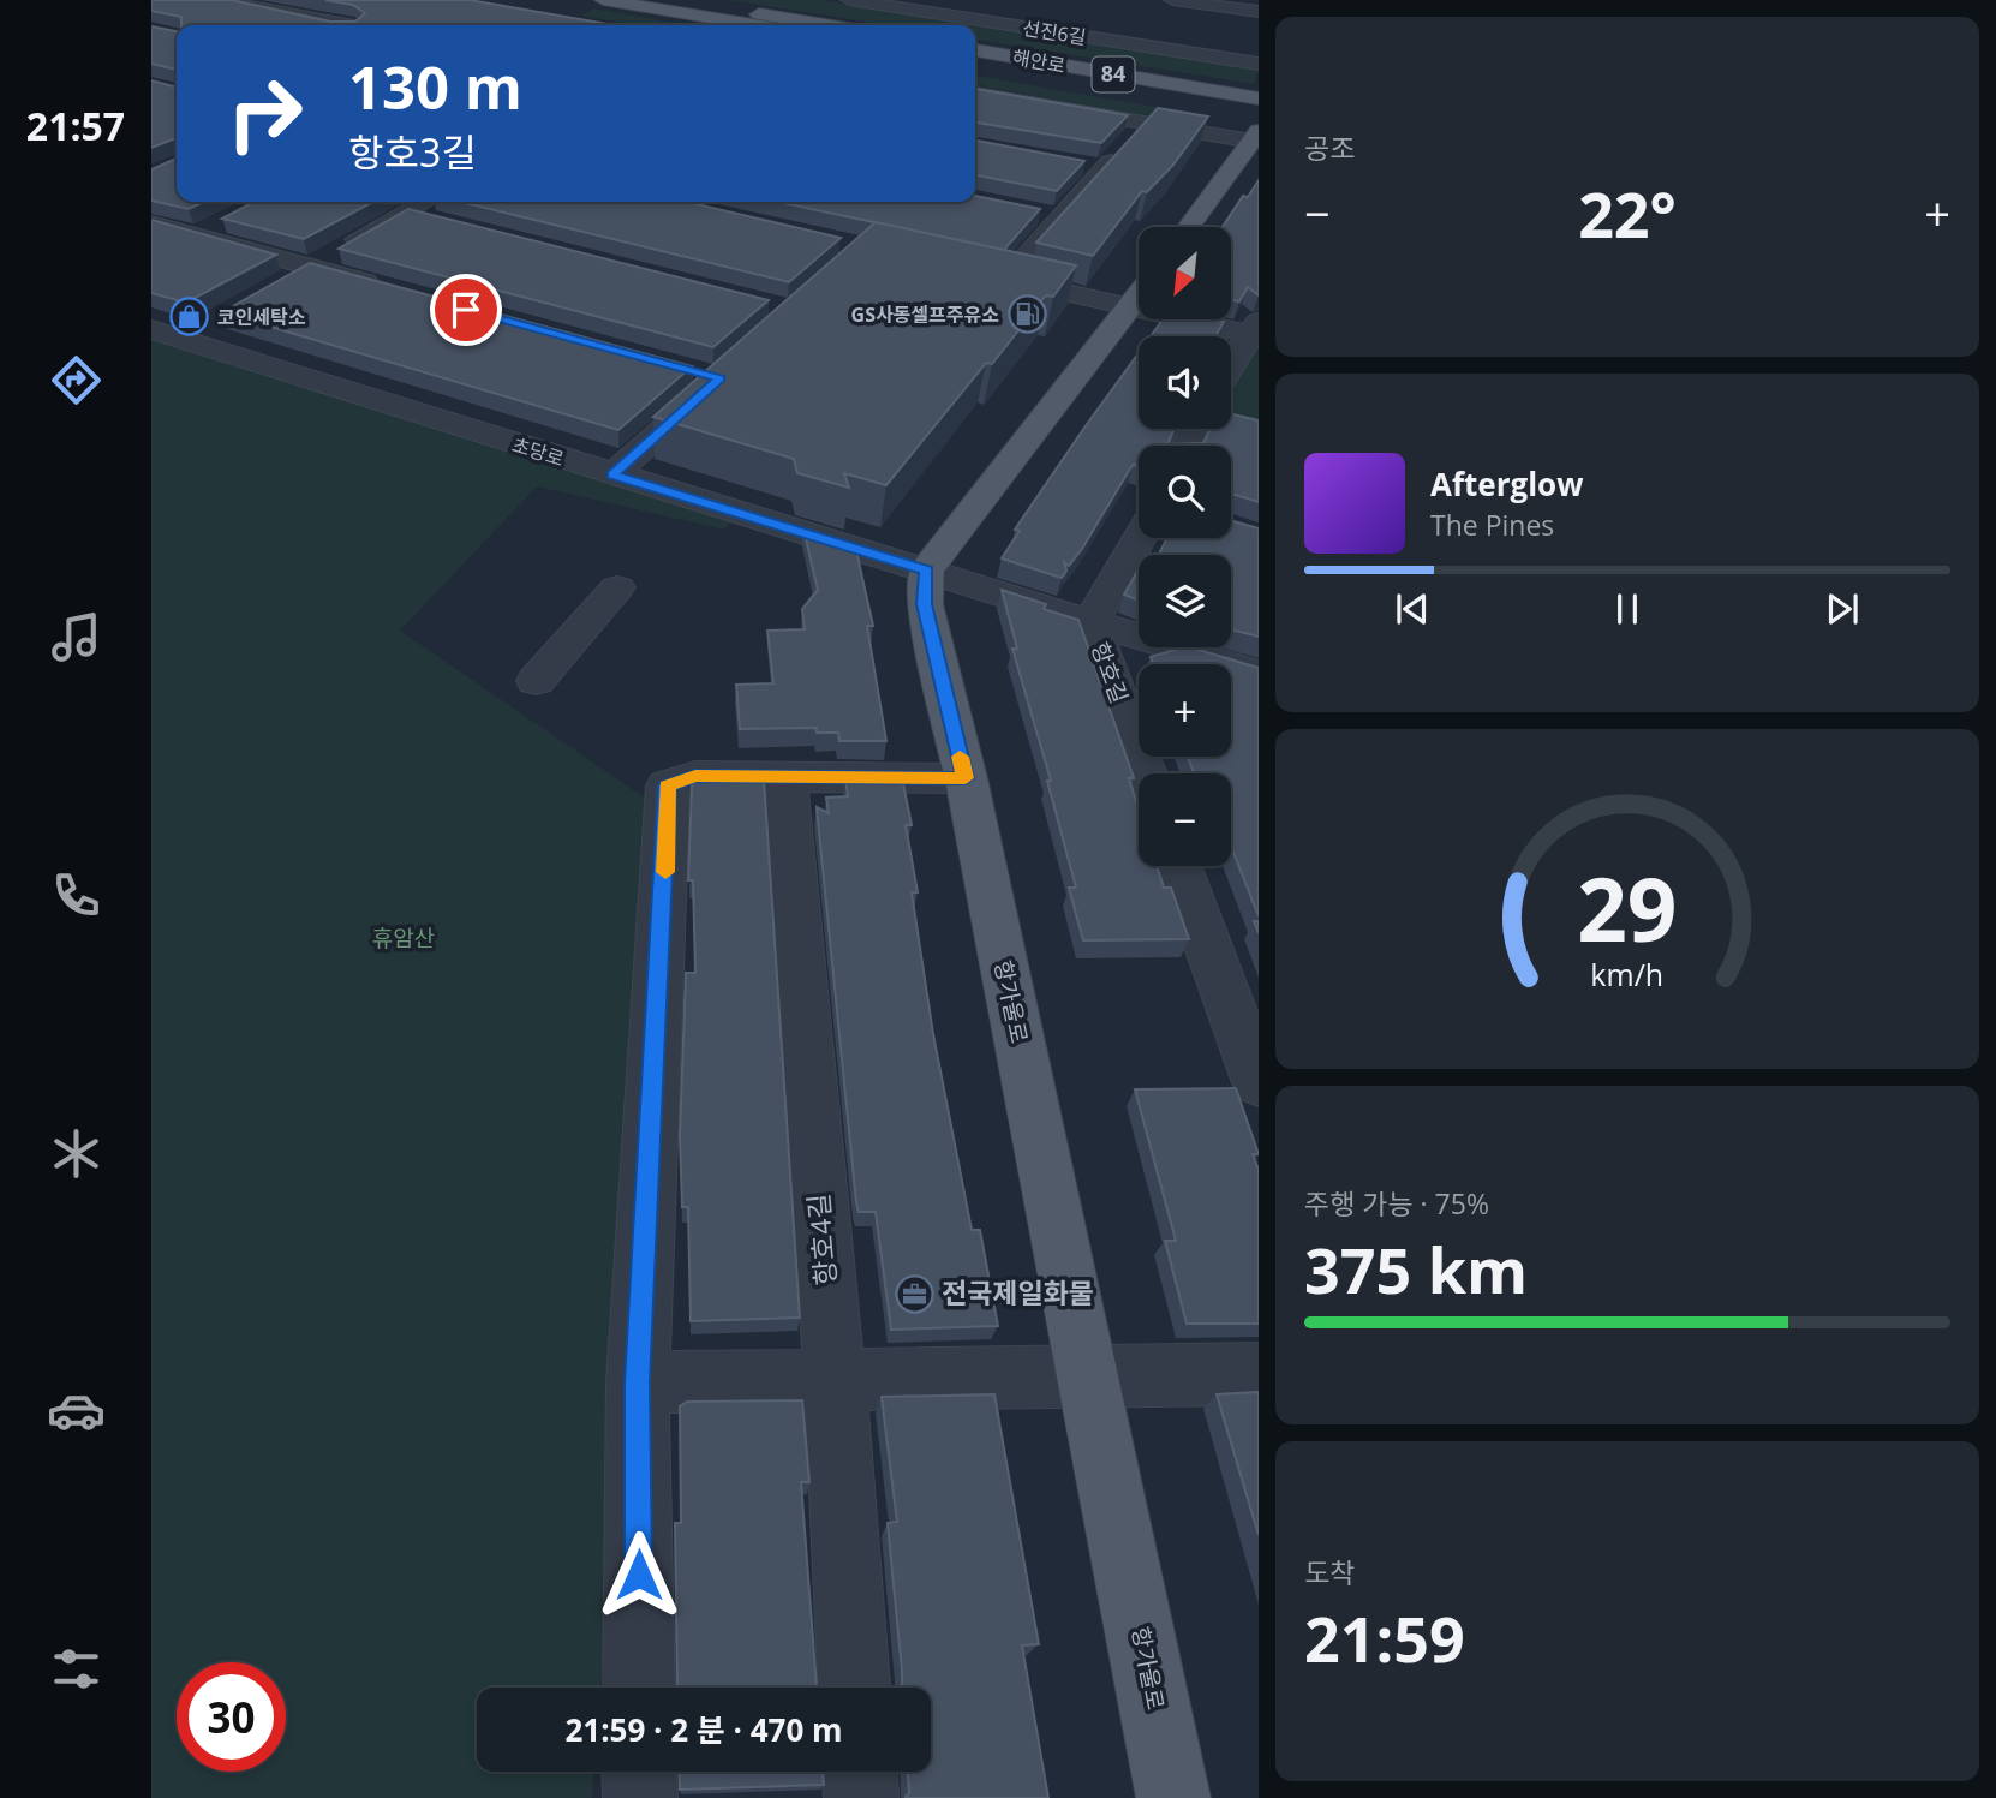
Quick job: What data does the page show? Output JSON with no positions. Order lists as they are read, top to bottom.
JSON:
{
  "streets": {
    "main road": ["해안로", "84", "항가울로"],
    "street": [
      "선진6길",
      "초당로",
      "항호길",
      "항호4길"
    ]
  },
  "crossings": [
    ["초당로", "항호길"],
    ["초당로", "항가울로"]
  ],
  "parks": ["휴암산"],
  "places": {
    "fuel station": ["GS사동셀프주유소"],
    "shop": ["코인세탁소"],
    "office": ["전국제일화물"]
  },
  "north": "bottom left",
  "page": {
    "tabs": "21:57",
    "tile": [
      "공조",
      ["주행 가능 · 75%", "375 km"],
      ["도착", "21:59"]
    ],
    "turn": ["130 m", "항호3길"],
    "heat": ["−", "22°", "+"],
    "map_buttons": ["+", "−"],
    "song": ["Afterglow", "The Pines"],
    "limit": "30",
    "trip": "21:59 · 2 분 · 470 m",
    "gauge": ["29", "km/h"]
  }
}
